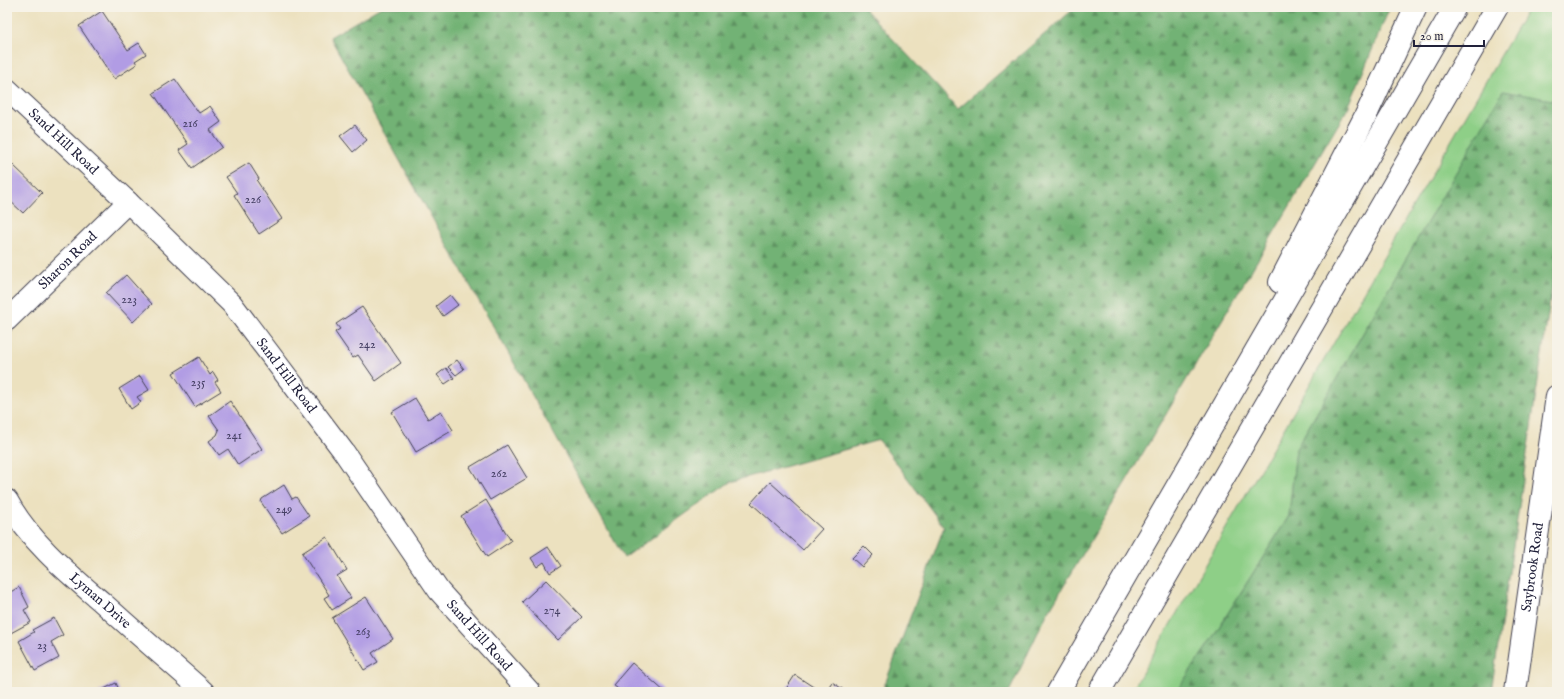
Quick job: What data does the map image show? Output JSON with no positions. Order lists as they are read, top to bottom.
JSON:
{
  "streets": {
    "main road": ["Saybrook Road"],
    "street": ["Sand Hill Road", "Sharon Road", "Lyman Drive"]
  },
  "crossings": [
    ["Sand Hill Road", "Sharon Road"]
  ],
  "house_numbers": [
    "216",
    "226",
    "223",
    "242",
    "235",
    "241",
    "262",
    "249",
    "274",
    "263",
    "23"
  ],
  "scale_bar": "20 m"
}
